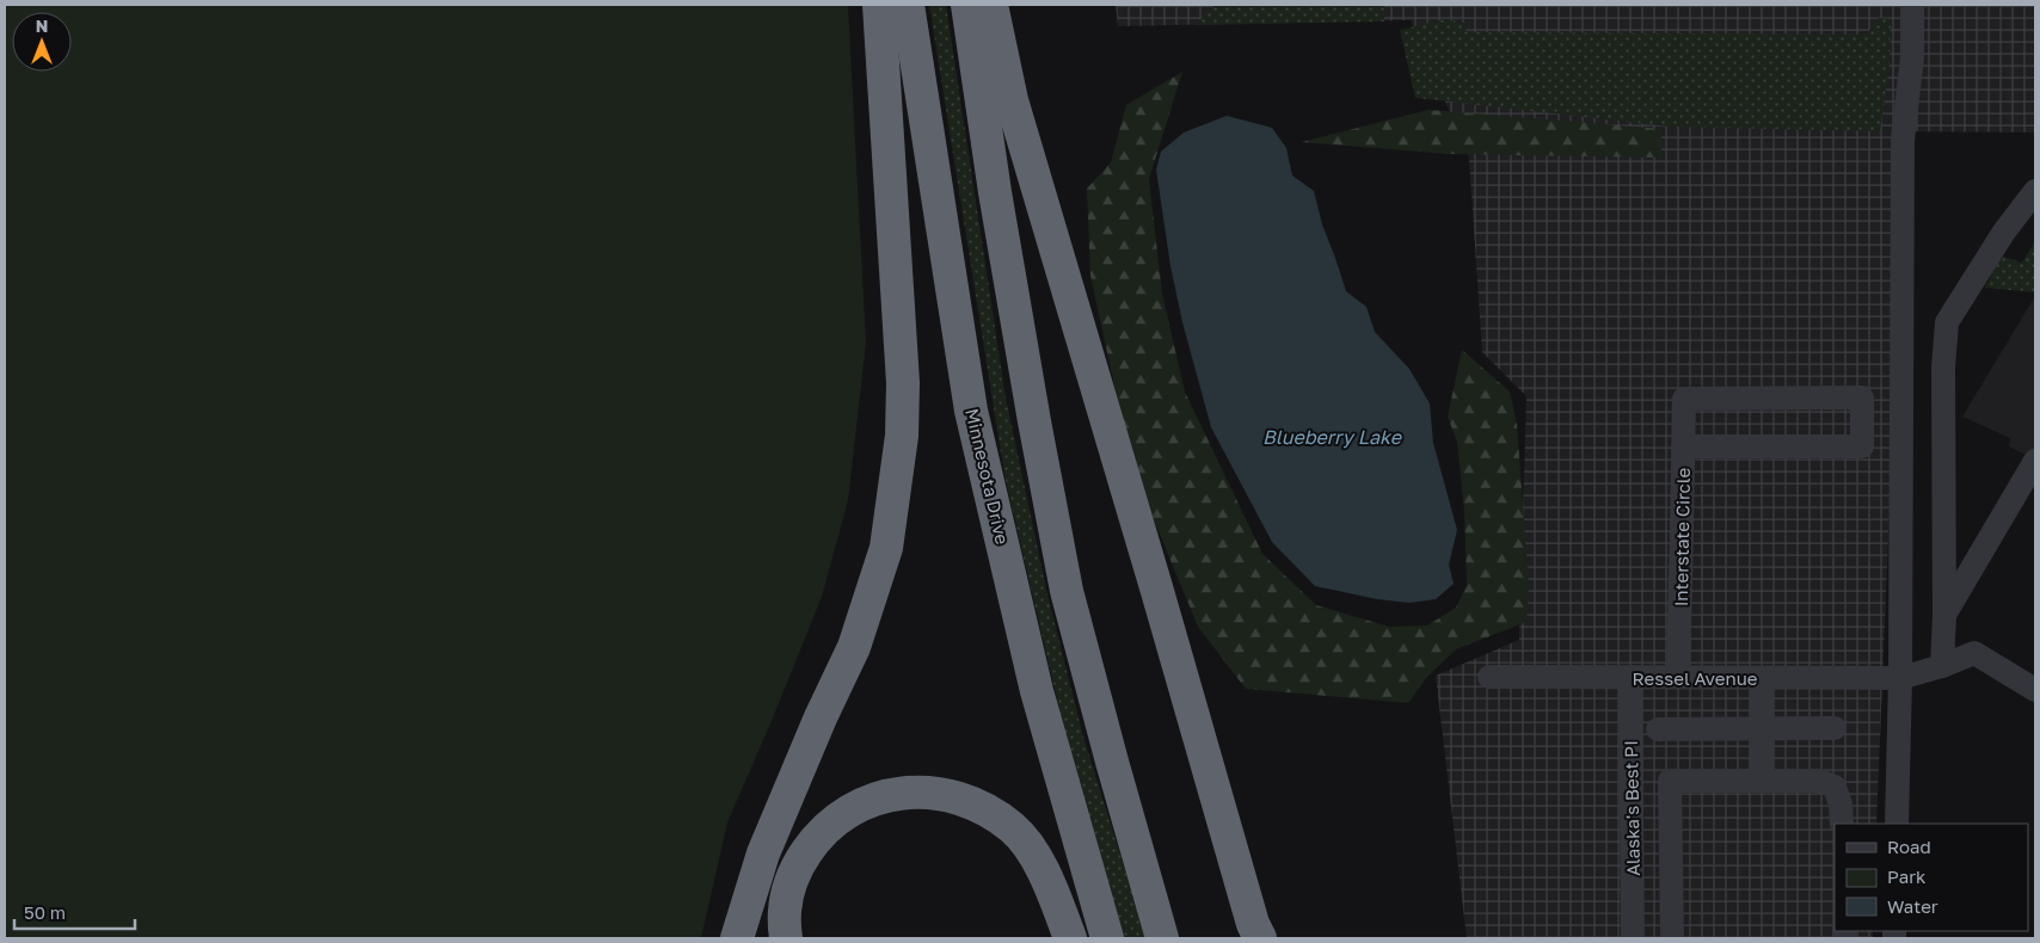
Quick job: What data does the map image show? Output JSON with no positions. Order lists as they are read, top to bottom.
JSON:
{
  "streets": {
    "highway": ["Minnesota Drive"],
    "street": ["Interstate Circle", "Ressel Avenue", "Alaska's Best PI"]
  },
  "crossings": [
    ["Interstate Circle", "Ressel Avenue"],
    ["Ressel Avenue", "Alaska's Best PI"]
  ],
  "water": ["Blueberry Lake"],
  "legend": ["Road", "Park", "Water"],
  "scale_bar": "50 m",
  "north": "top"
}
